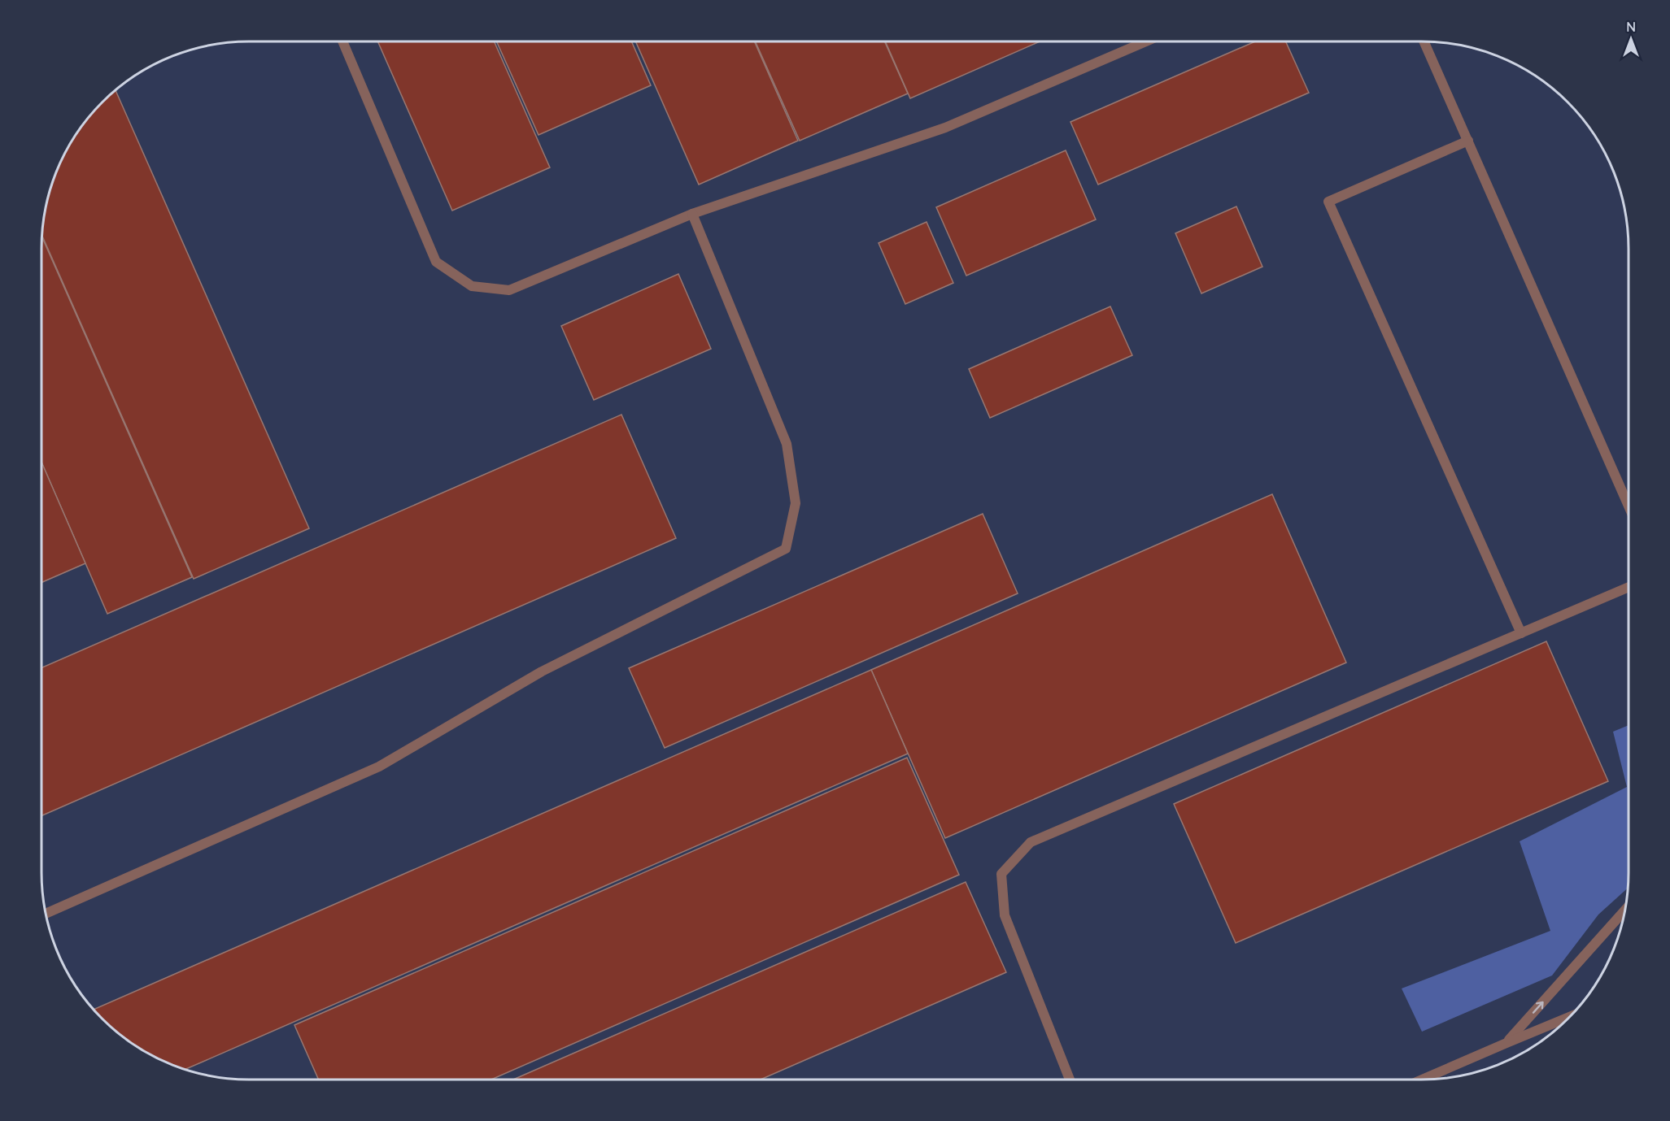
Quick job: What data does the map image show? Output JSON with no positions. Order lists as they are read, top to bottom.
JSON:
{
  "north": "top"
}
